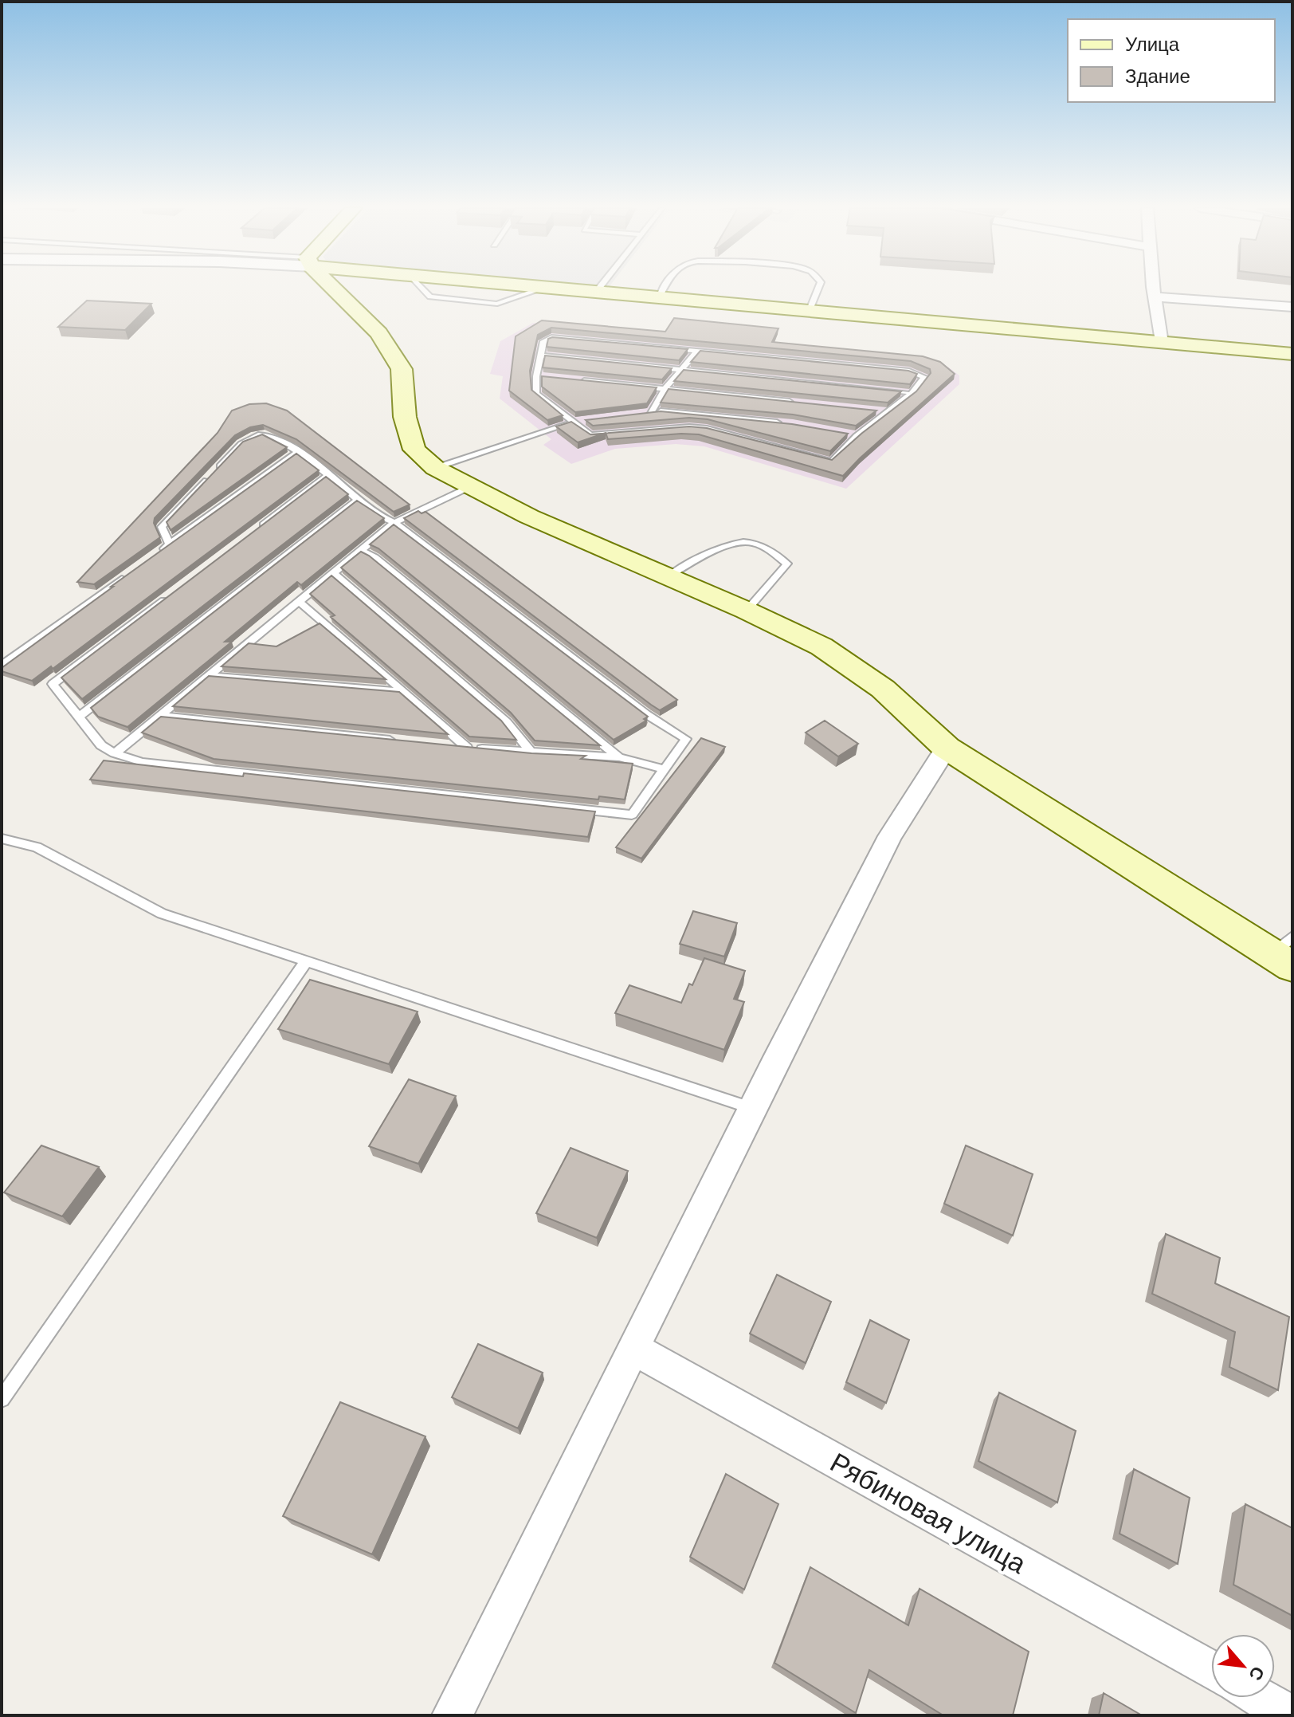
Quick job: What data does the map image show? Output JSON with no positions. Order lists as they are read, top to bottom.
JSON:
{
  "streets": {
    "street": ["Рябиновая улица"]
  },
  "legend": ["Улица", "Здание"],
  "north": "bottom right"
}
